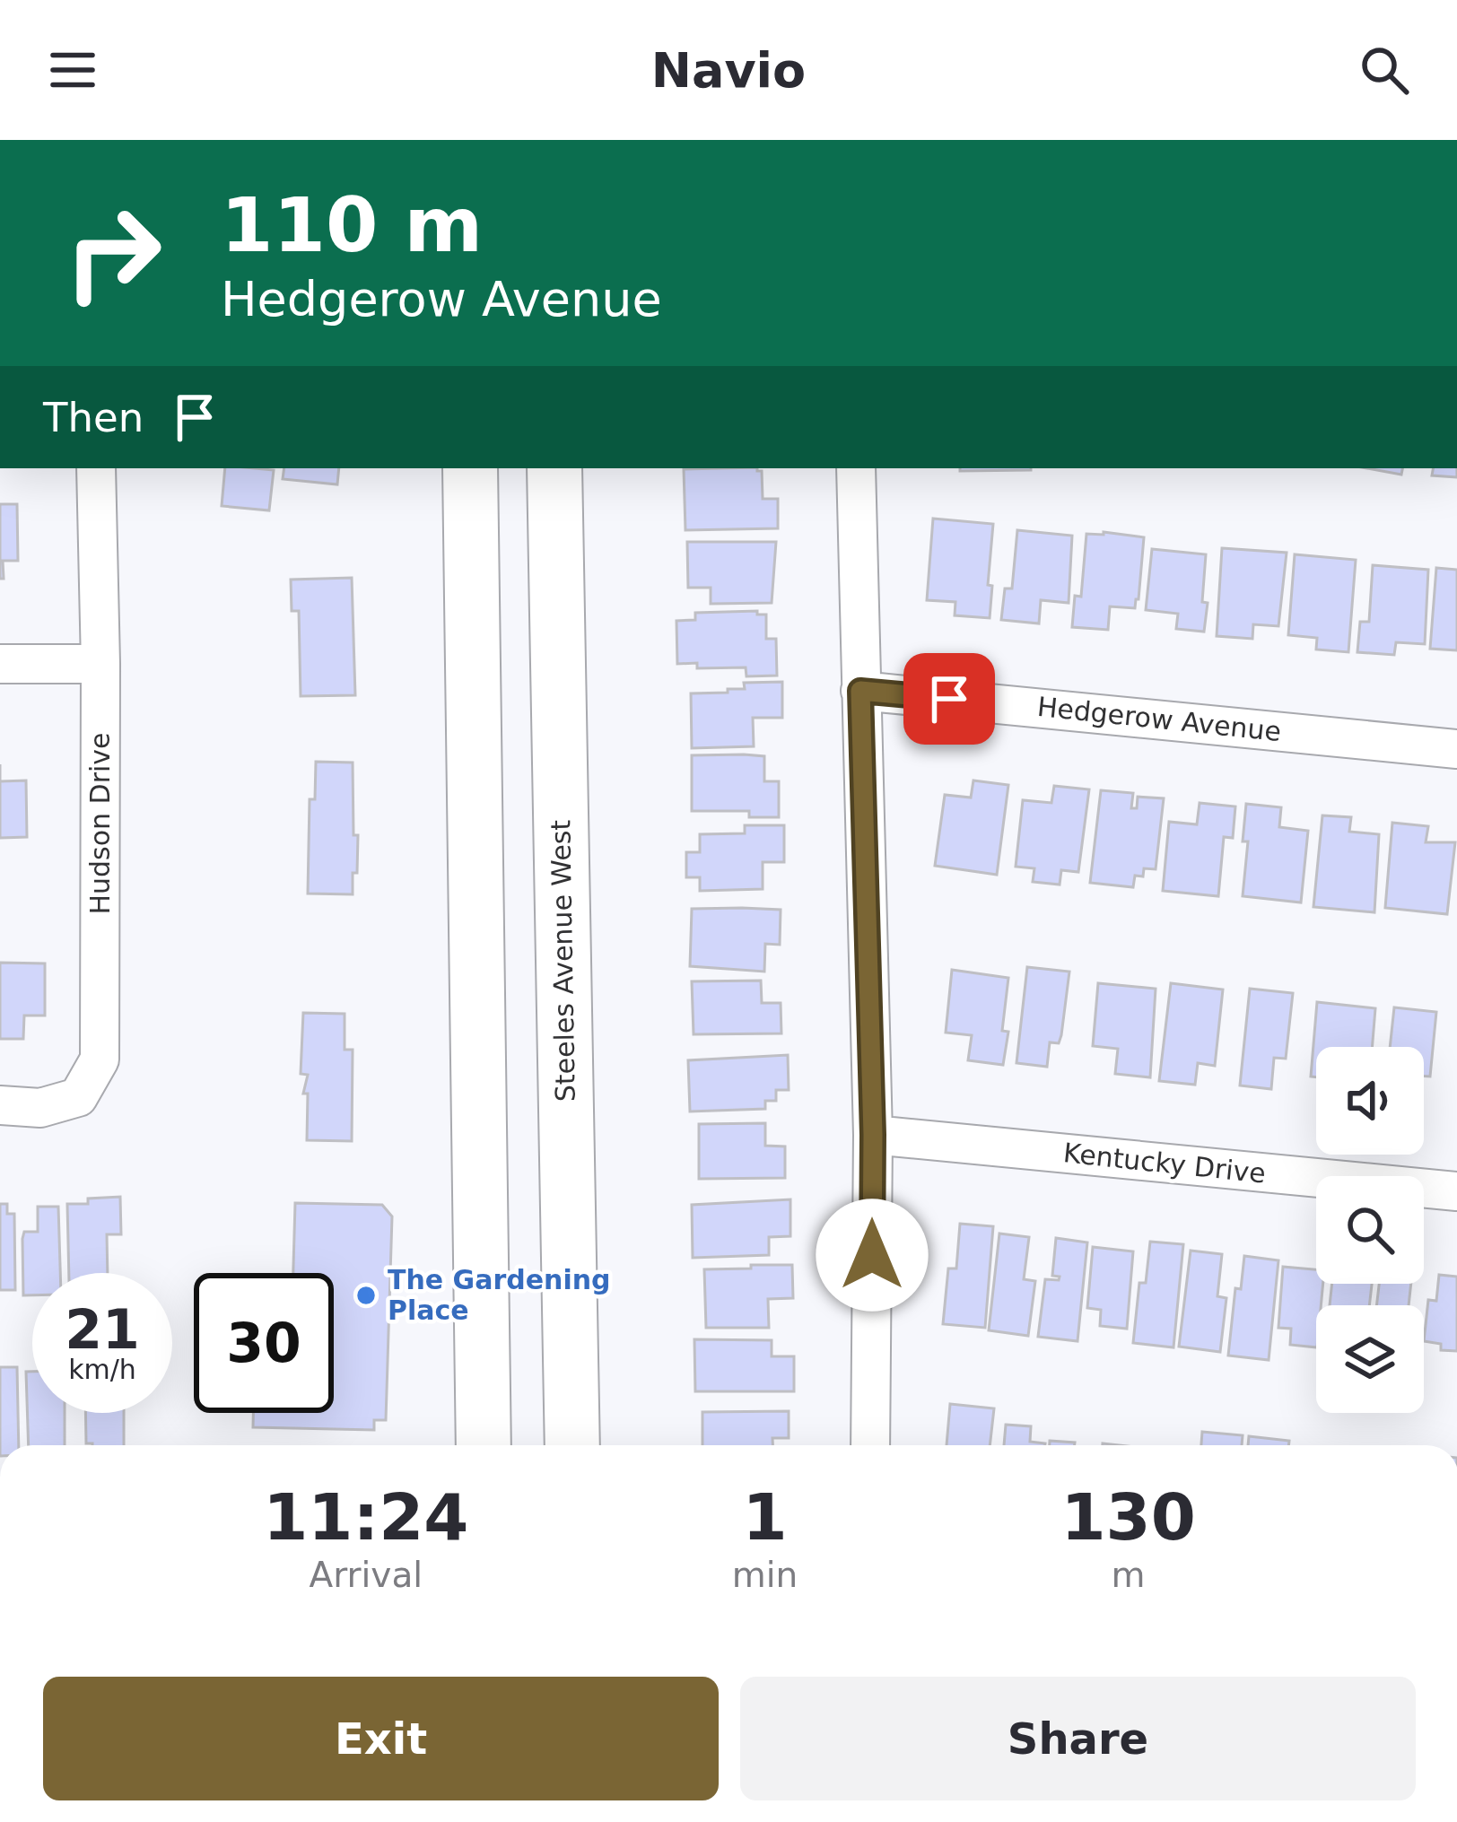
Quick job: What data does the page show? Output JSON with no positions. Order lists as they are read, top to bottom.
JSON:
{
  "streets": {
    "main road": ["Steeles Avenue West"],
    "street": ["Hedgerow Avenue", "Hudson Drive", "Kentucky Drive"]
  },
  "places": ["The Gardening Place"],
  "page": {
    "header": "Navio",
    "turn": ["110 m", "Hedgerow Avenue"],
    "then": "Then",
    "speed": "21 km/h",
    "limit": "30",
    "eta": [
      "11:24",
      "Arrival",
      "1",
      "min",
      "130",
      "m"
    ],
    "buttons": ["Exit", "Share"]
  }
}
